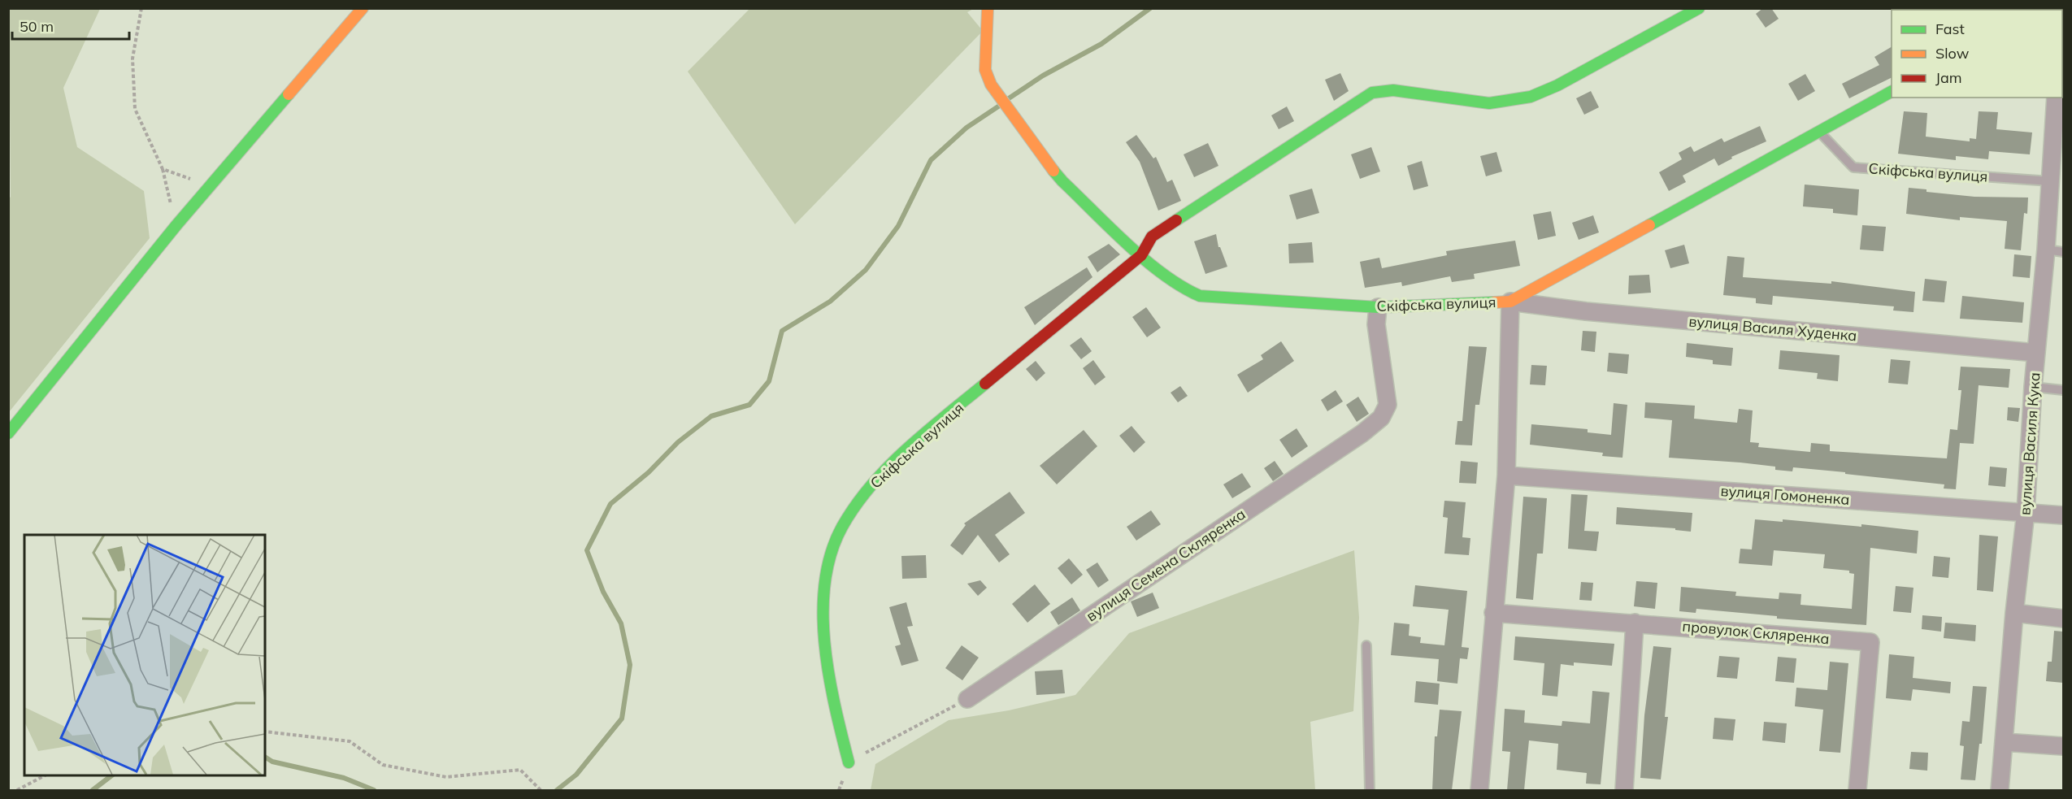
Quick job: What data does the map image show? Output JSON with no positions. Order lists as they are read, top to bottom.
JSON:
{
  "streets": {
    "street": [
      "Скіфська вулиця",
      "вулиця Василя Худенка",
      "вулиця Василя Кука",
      "вулиця Гомоненка",
      "вулиця Семена Скляренка",
      "провулок Скляренка"
    ]
  },
  "crossings": [
    ["Скіфська вулиця", "вулиця Василя Худенка"],
    ["Скіфська вулиця", "вулиця Василя Кука"],
    ["Скіфська вулиця", "вулиця Семена Скляренка"],
    ["вулиця Василя Худенка", "вулиця Василя Кука"],
    ["вулиця Василя Кука", "вулиця Гомоненка"]
  ],
  "legend": ["Fast", "Slow", "Jam"],
  "scale_bar": "50 m"
}
